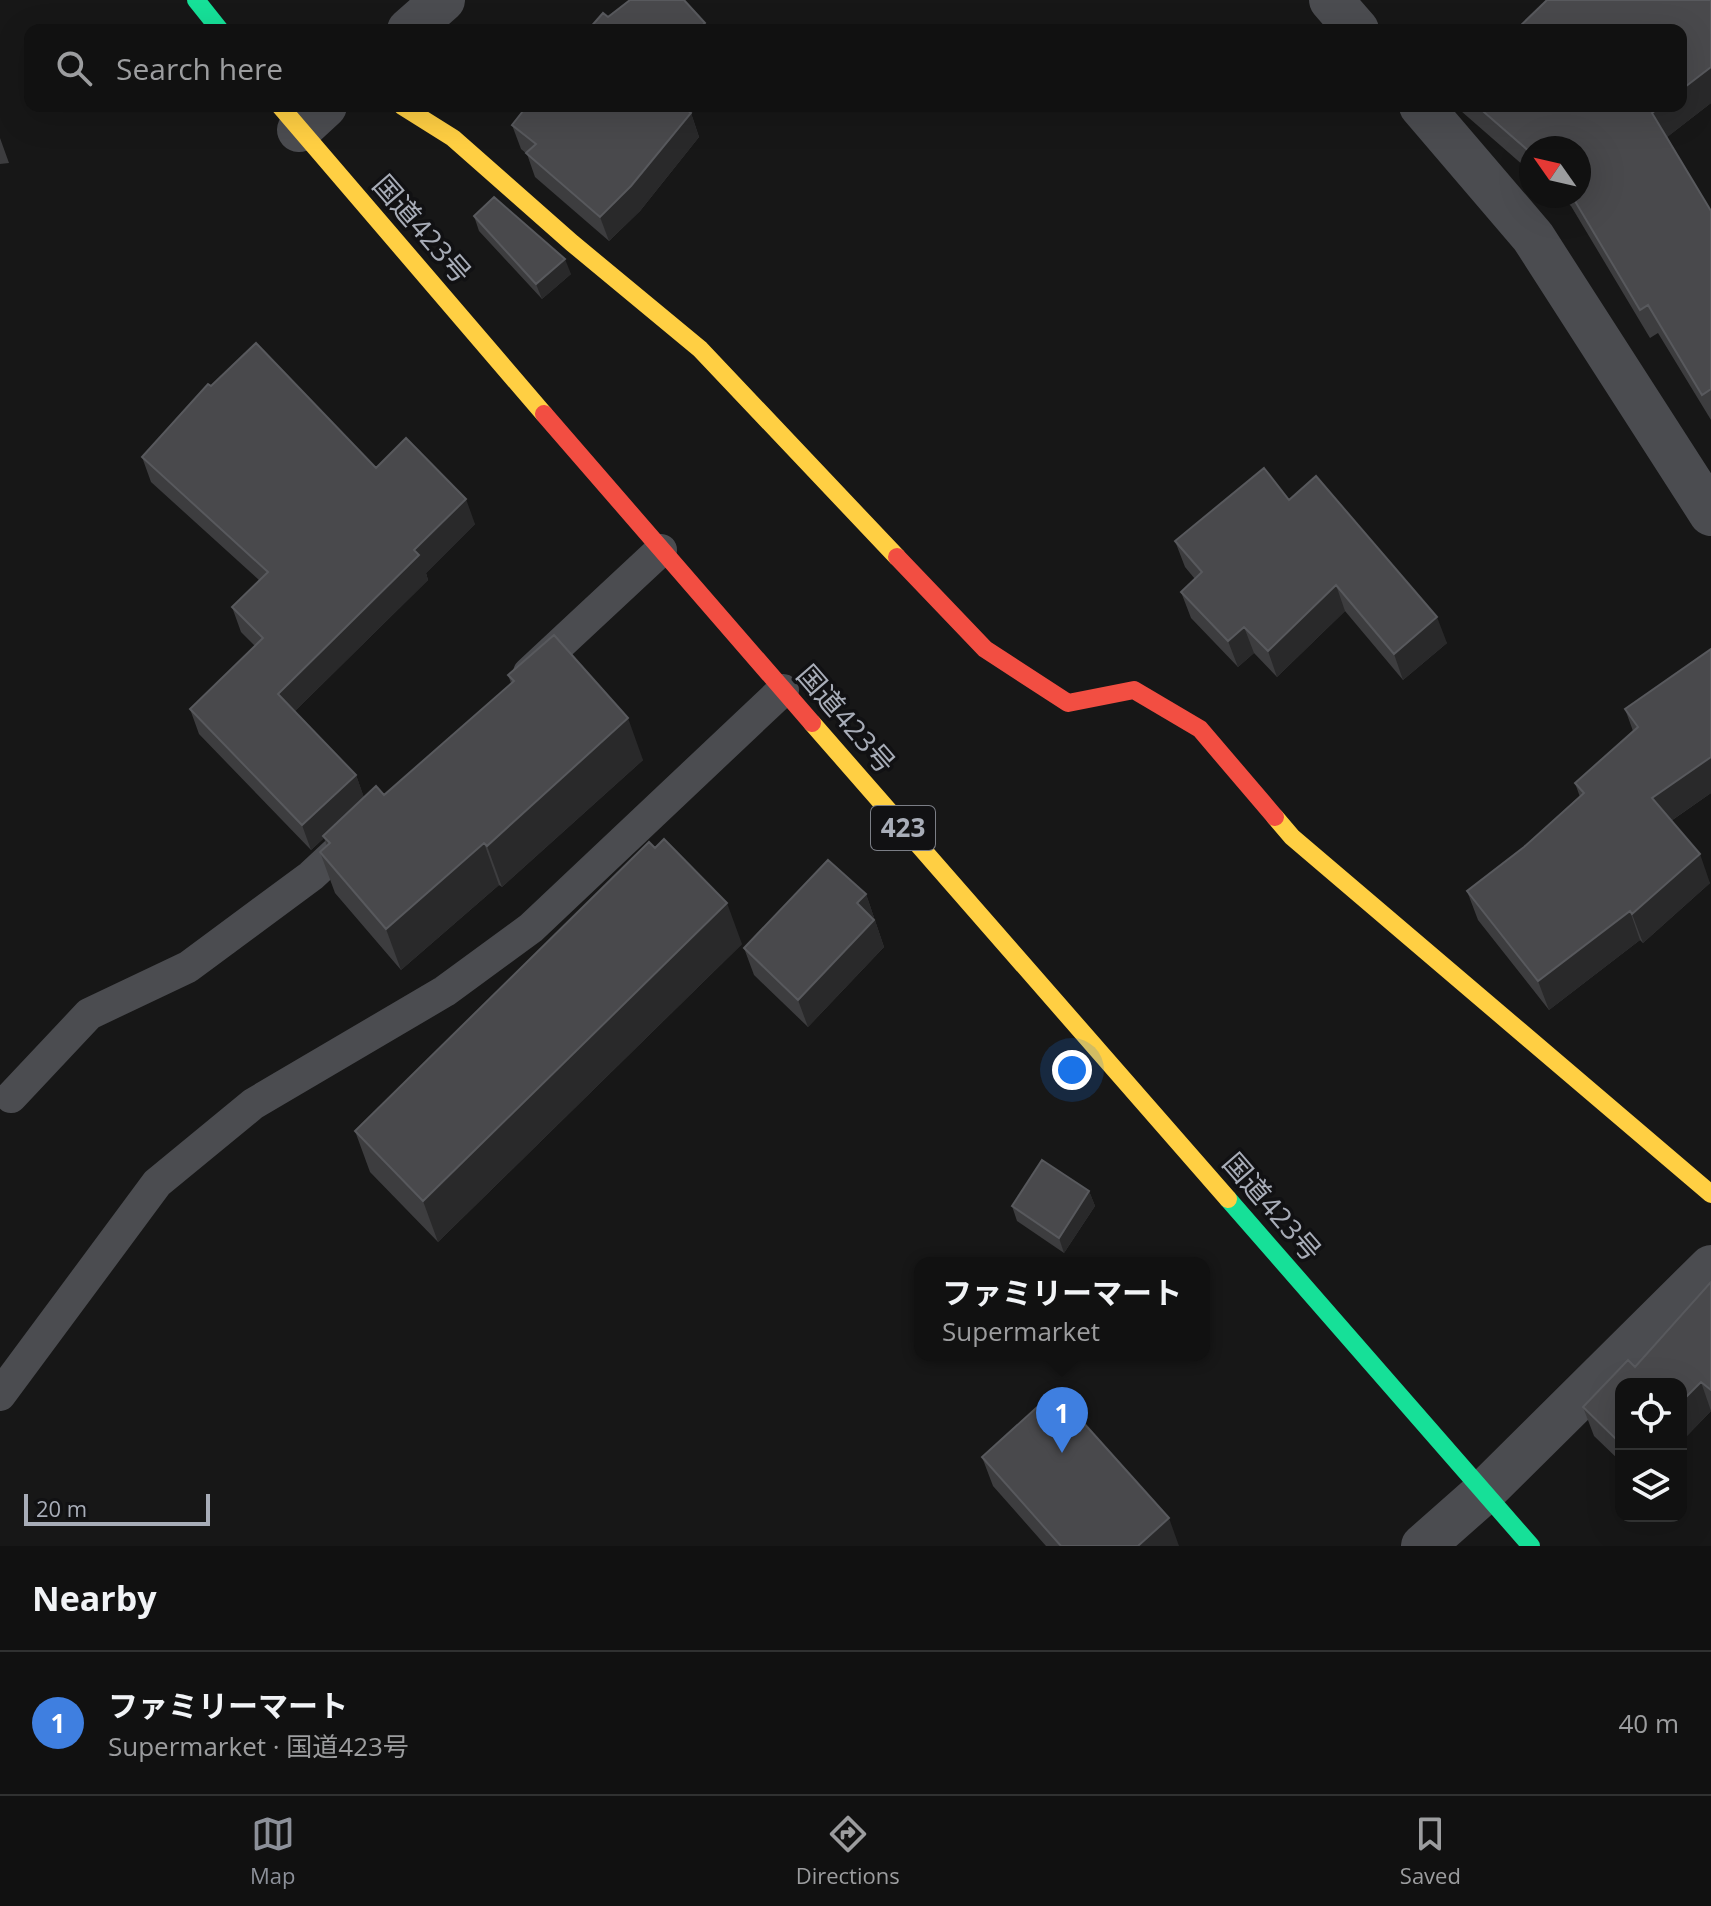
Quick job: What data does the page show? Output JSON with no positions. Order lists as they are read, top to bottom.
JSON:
{
  "streets": {
    "main road": ["国道423号", "423"]
  },
  "scale_bar": "20 m",
  "north": "top left",
  "page": {
    "search": "Search here",
    "popup": ["ファミリーマート", "Supermarket"],
    "pins": "1",
    "scale": "20 m",
    "heading": "Nearby",
    "list": [
      {
        "mark": "1",
        "name": "ファミリーマート",
        "note": "Supermarket · 国道423号",
        "value": "40 m"
      }
    ],
    "nav": ["Map", "Directions", "Saved"]
  }
}
